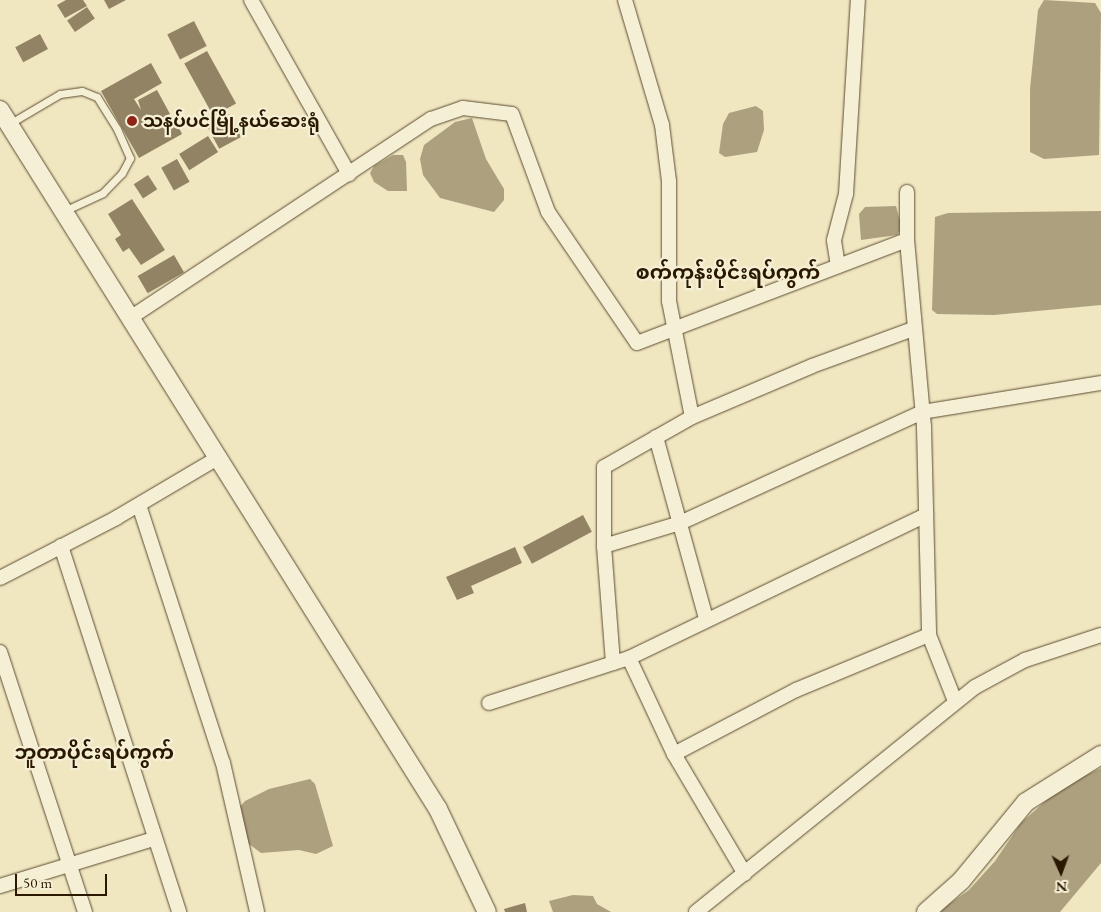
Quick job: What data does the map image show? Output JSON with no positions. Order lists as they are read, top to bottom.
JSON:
{
  "districts": ["စက်ကုန်းပိုင်းရပ်ကွက်", "ဘူတာပိုင်းရပ်ကွက်"],
  "places": ["သနပ်ပင်မြို့နယ်ဆေးရုံ"],
  "scale_bar": "50 m",
  "north": "bottom"
}
